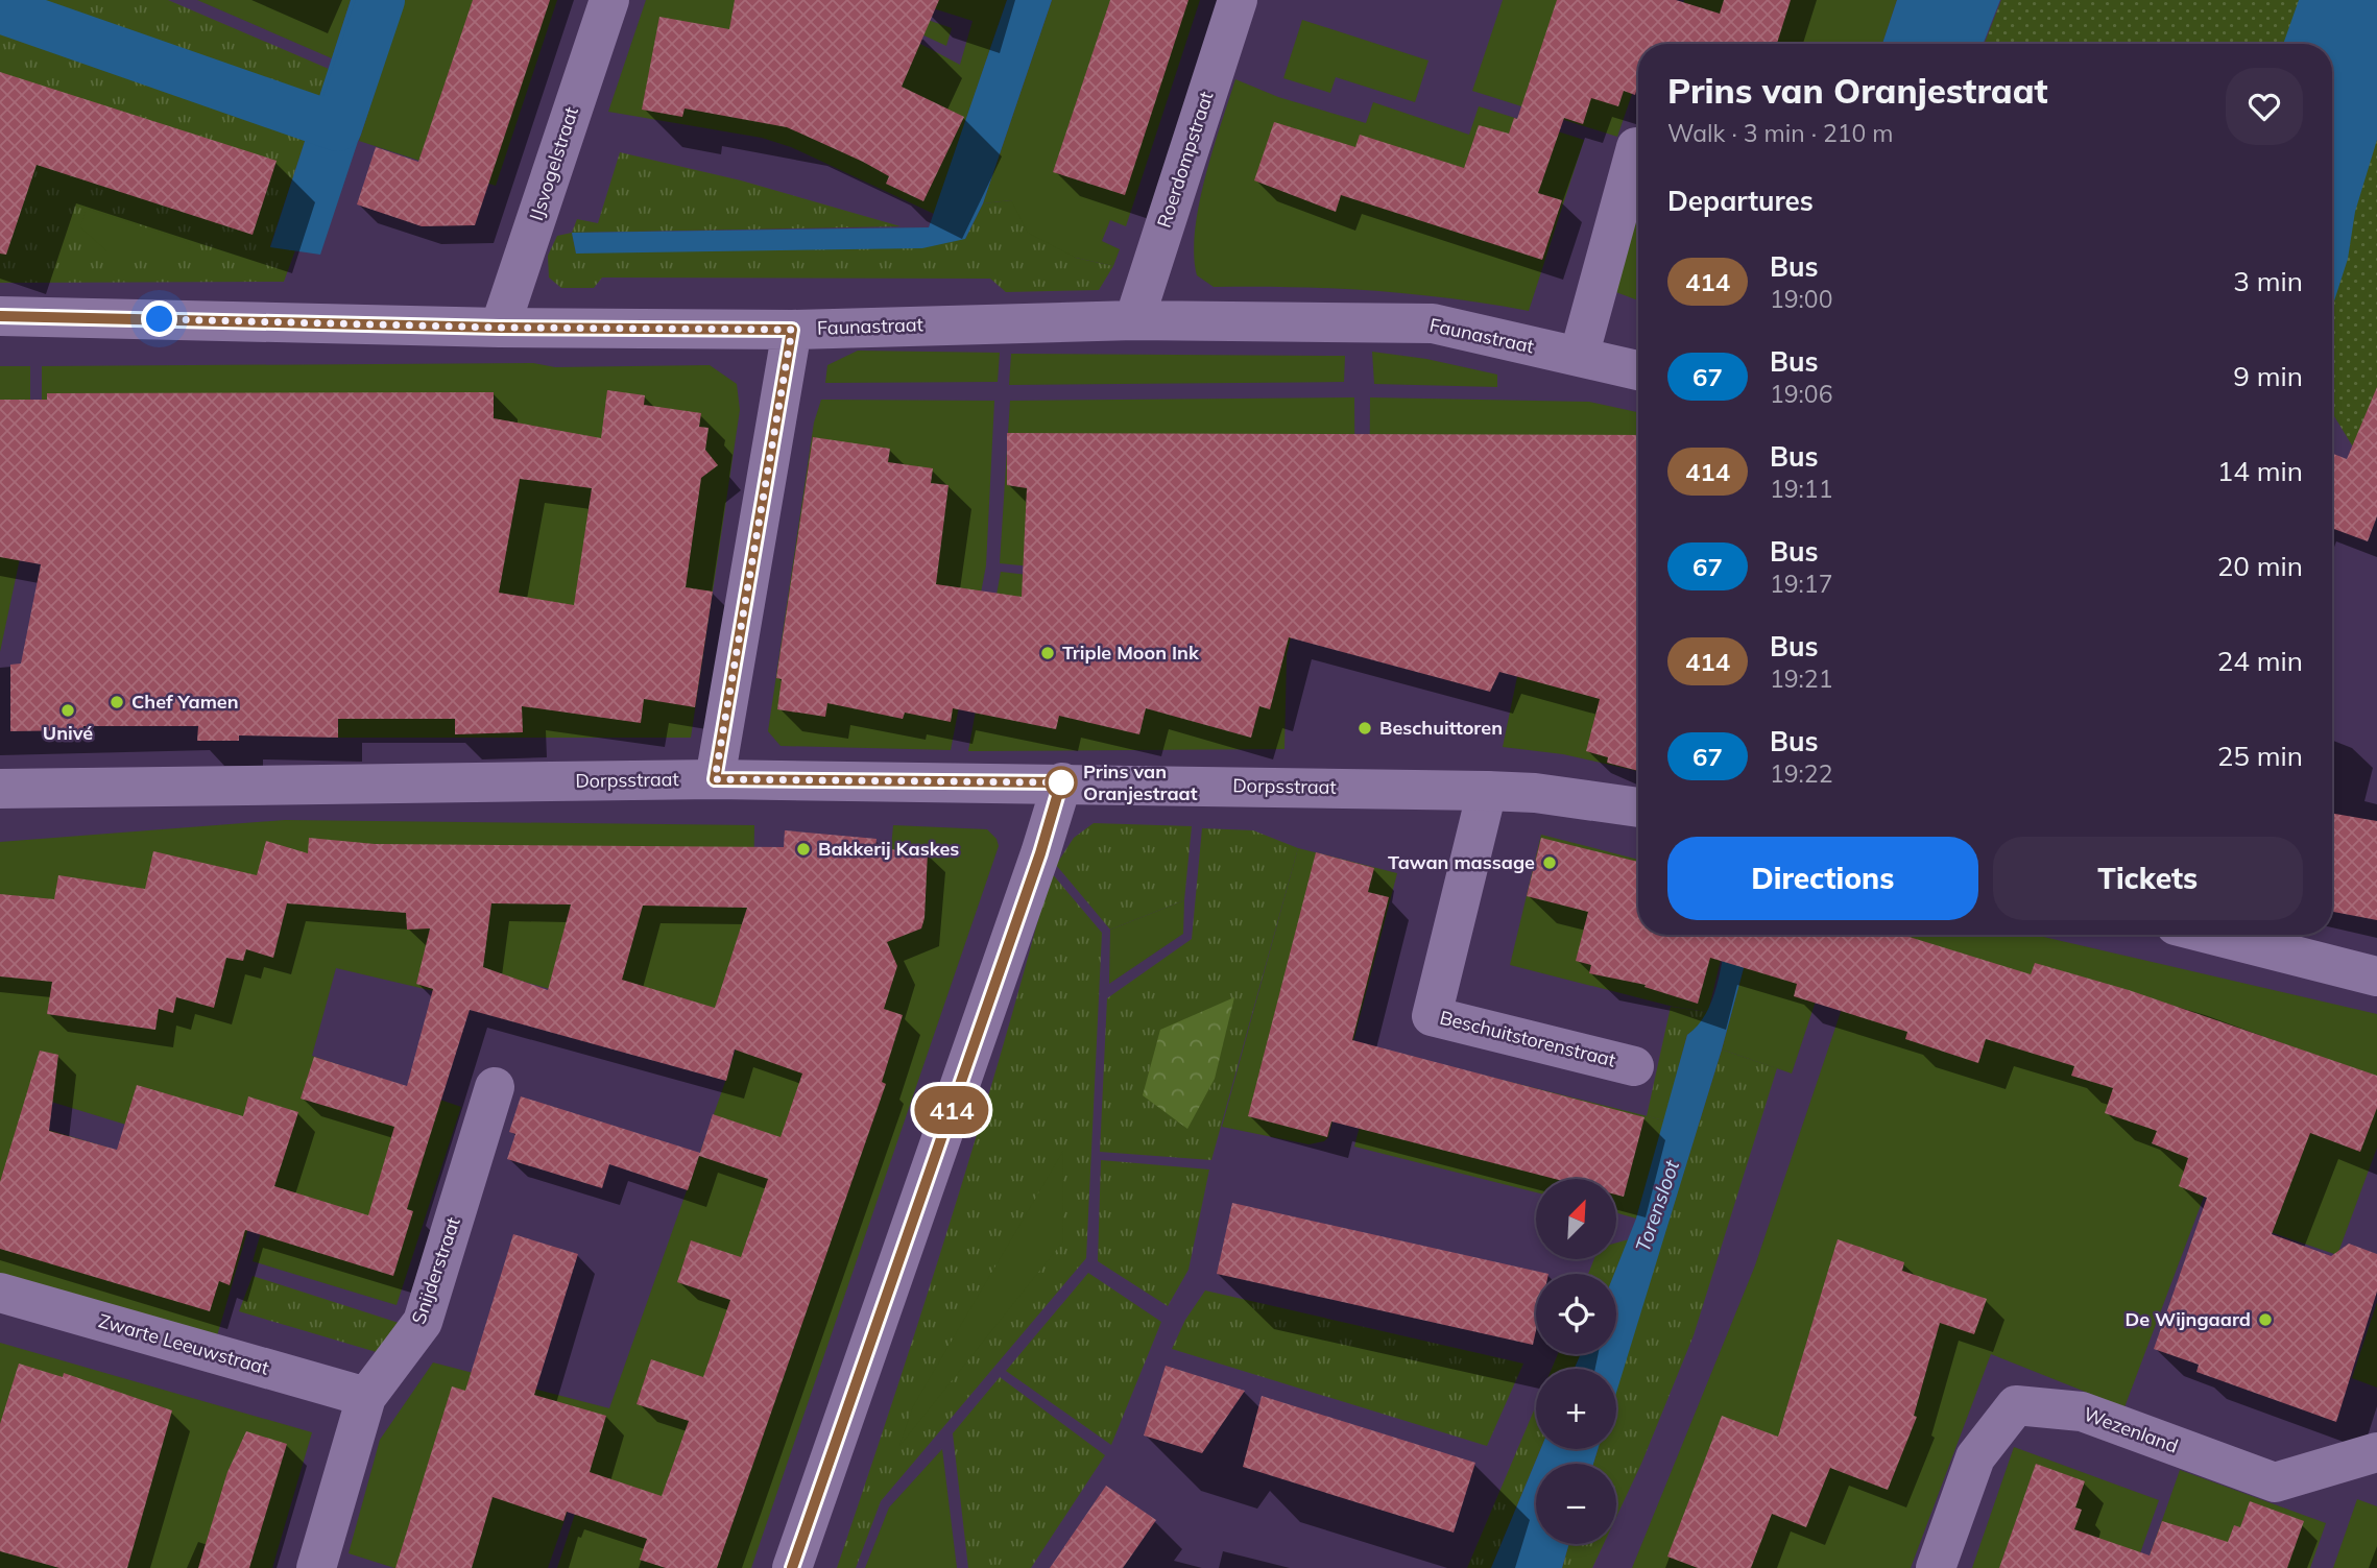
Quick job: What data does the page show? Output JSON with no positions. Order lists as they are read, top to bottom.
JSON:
{
  "streets": {
    "street": [
      "Roerdompstraat",
      "IJsvogelstraat",
      "Faunastraat",
      "Dorpsstraat",
      "Beschuitstorenstraat",
      "Snijderstraat",
      "Zwarte Leeuwstraat",
      "Wezenland"
    ]
  },
  "crossings": [
    ["Roerdompstraat", "Faunastraat"],
    ["IJsvogelstraat", "Faunastraat"],
    ["Dorpsstraat", "Beschuitstorenstraat"],
    ["Snijderstraat", "Zwarte Leeuwstraat"]
  ],
  "water": ["Torensloot"],
  "places": [
    "Triple Moon Ink",
    "Chef Yamen",
    "Univé",
    "Beschuittoren",
    "Prins van Oranjestraat",
    "Bakkerij Kaskes",
    "Tawan massage",
    "De Wijngaard"
  ],
  "lines": ["bus line 414"],
  "north": "top right",
  "page": {
    "on_map": "414",
    "heading": [
      ["Prins van Oranjestraat", "Walk · 3 min · 210 m"],
      "Departures"
    ],
    "list": [
      {
        "mark": "414",
        "name": "Bus",
        "note": "19:00",
        "value": "3 min"
      },
      {
        "mark": "67",
        "name": "Bus",
        "note": "19:06",
        "value": "9 min"
      },
      {
        "mark": "414",
        "name": "Bus",
        "note": "19:11",
        "value": "14 min"
      },
      {
        "mark": "67",
        "name": "Bus",
        "note": "19:17",
        "value": "20 min"
      },
      {
        "mark": "414",
        "name": "Bus",
        "note": "19:21",
        "value": "24 min"
      },
      {
        "mark": "67",
        "name": "Bus",
        "note": "19:22",
        "value": "25 min"
      }
    ],
    "buttons": ["Directions", "Tickets"],
    "map_buttons": ["+", "−"]
  }
}
